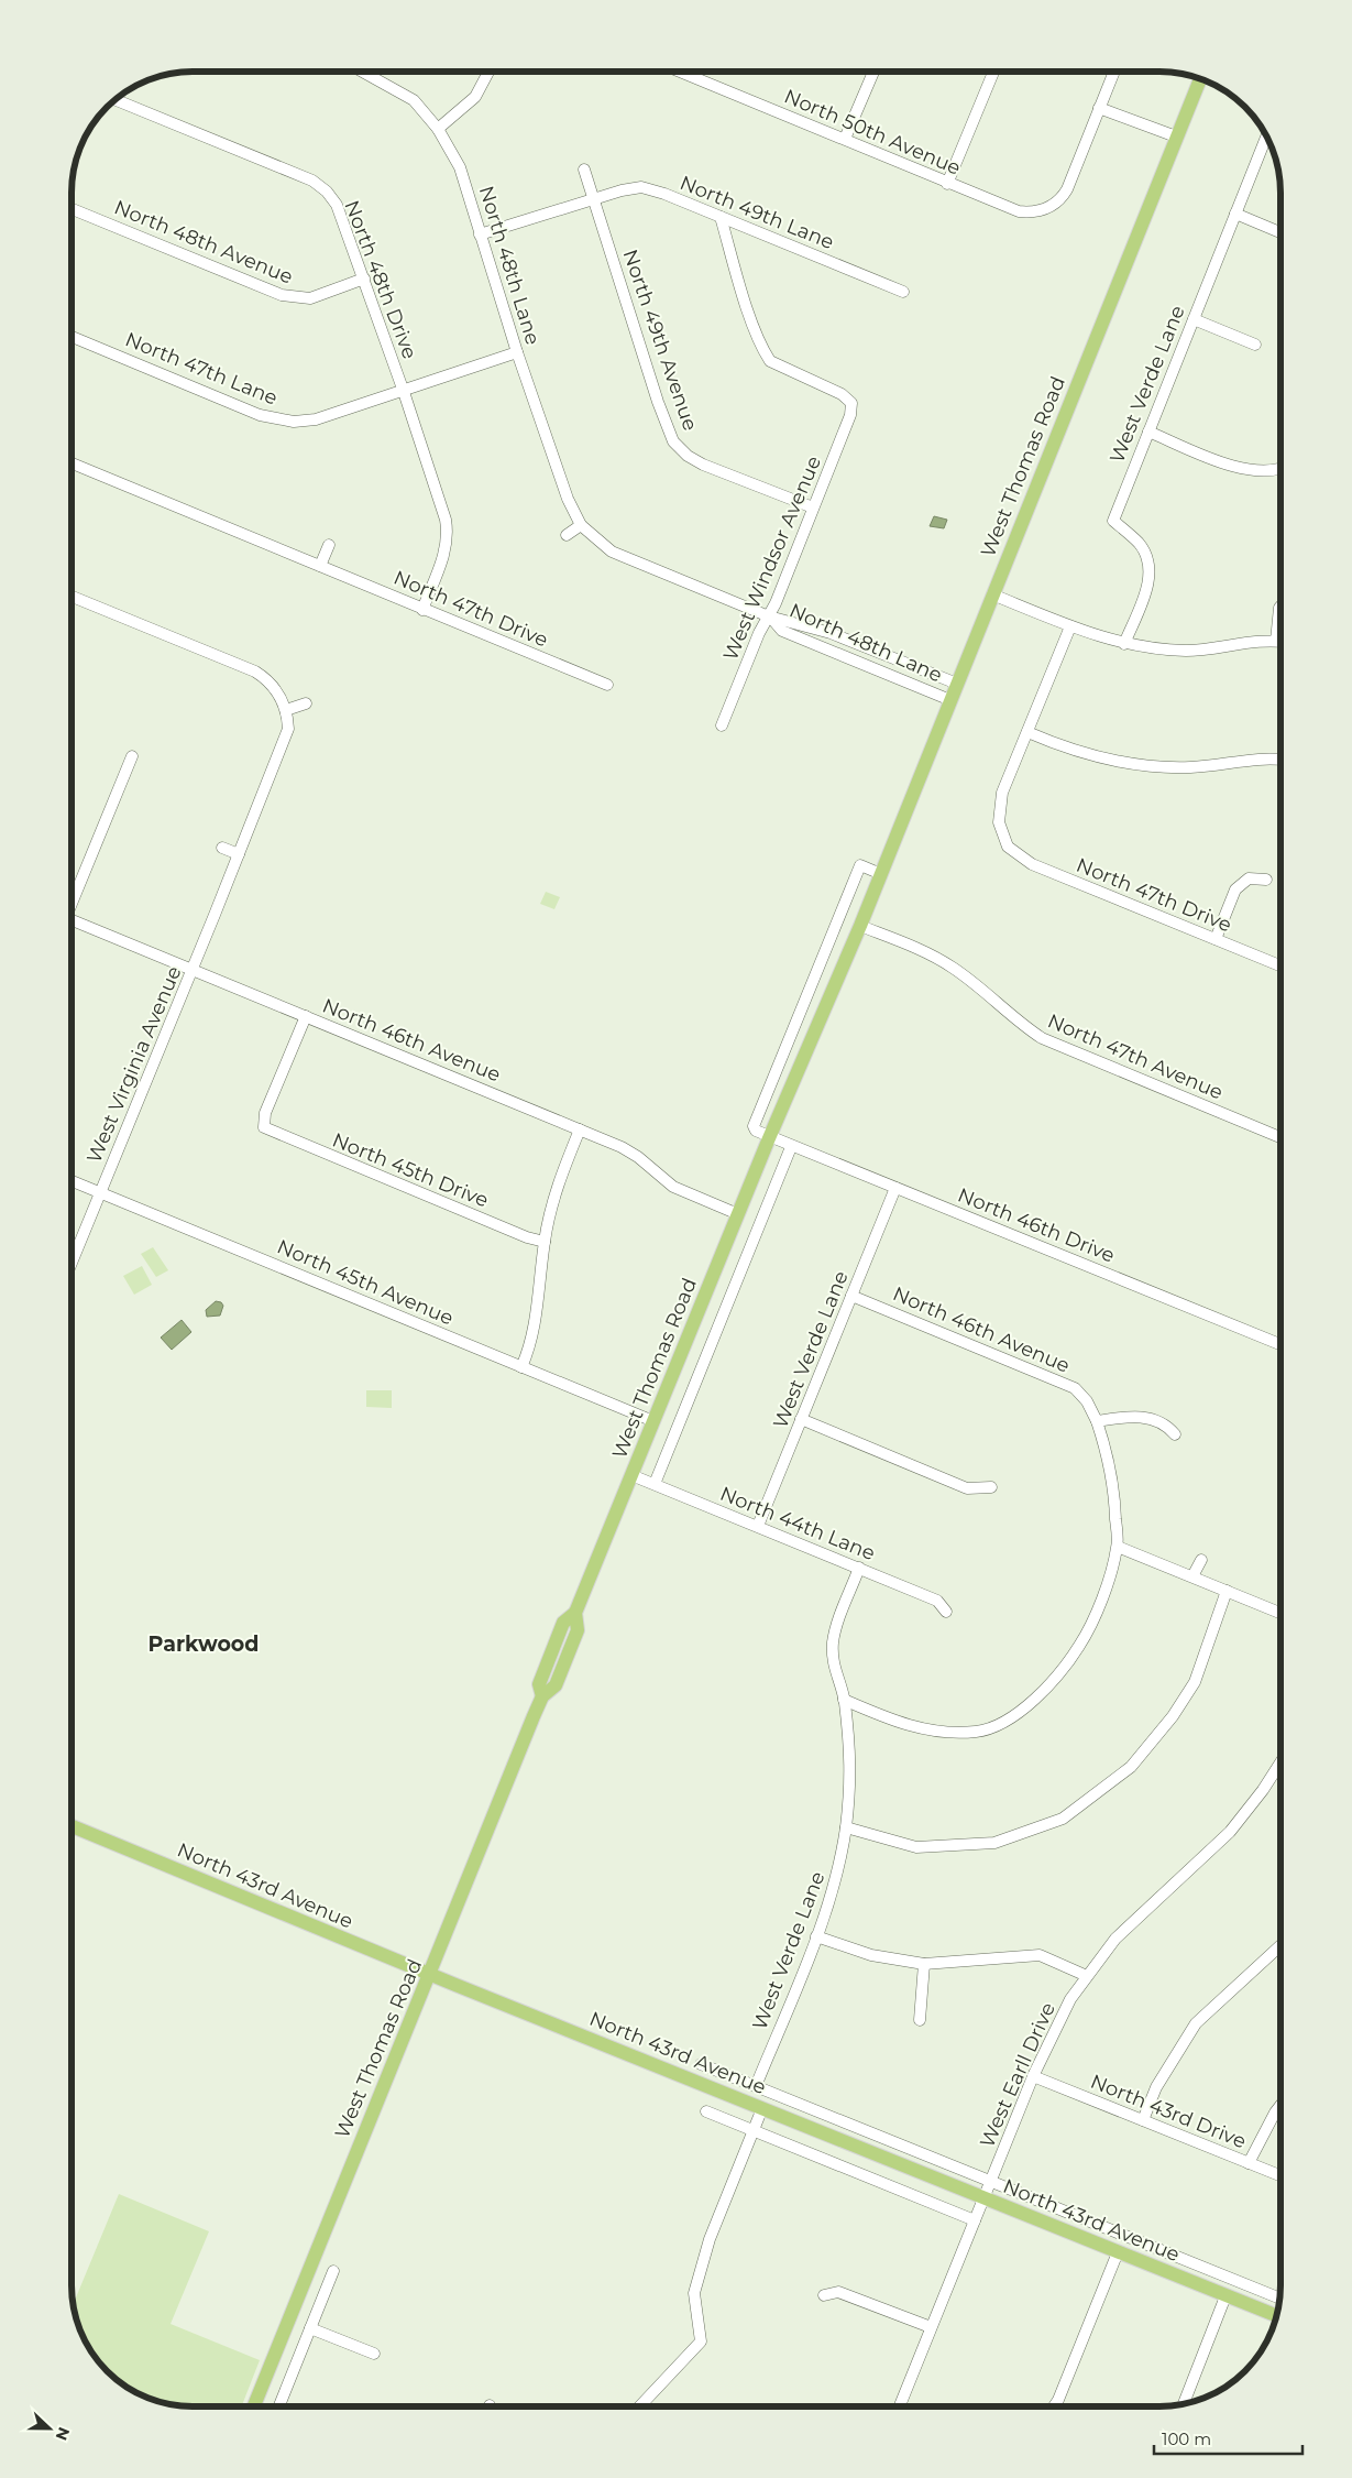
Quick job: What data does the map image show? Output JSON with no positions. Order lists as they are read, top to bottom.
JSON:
{
  "streets": {
    "main road": ["West Thomas Road", "North 43rd Avenue"],
    "street": [
      "North 50th Avenue",
      "North 49th Lane",
      "North 48th Avenue",
      "North 48th Lane",
      "North 48th Drive",
      "North 49th Avenue",
      "North 47th Lane",
      "West Verde Lane",
      "West Windsor Avenue",
      "North 47th Drive",
      "North 46th Avenue",
      "North 47th Avenue",
      "West Virginia Avenue",
      "North 45th Drive",
      "North 46th Drive",
      "North 45th Avenue",
      "North 44th Lane",
      "West Earll Drive",
      "North 43rd Drive"
    ]
  },
  "crossings": [
    ["North 49th Lane", "North 48th Lane"],
    ["North 49th Lane", "North 49th Avenue"],
    ["North 49th Lane", "West Windsor Avenue"],
    ["North 48th Avenue", "North 48th Drive"],
    ["North 48th Lane", "North 47th Lane"],
    ["North 48th Lane", "West Thomas Road"],
    ["North 48th Lane", "West Windsor Avenue"],
    ["North 48th Drive", "North 47th Lane"],
    ["North 48th Drive", "North 47th Drive"],
    ["North 49th Avenue", "West Windsor Avenue"],
    ["West Verde Lane", "North 46th Avenue"],
    ["West Verde Lane", "North 46th Drive"],
    ["West Verde Lane", "North 44th Lane"],
    ["West Verde Lane", "North 43rd Avenue"],
    ["West Thomas Road", "North 46th Avenue"],
    ["West Thomas Road", "North 47th Avenue"],
    ["West Thomas Road", "North 46th Drive"],
    ["West Thomas Road", "North 45th Avenue"],
    ["West Thomas Road", "North 44th Lane"],
    ["West Thomas Road", "North 43rd Avenue"],
    ["North 46th Avenue", "West Virginia Avenue"],
    ["North 46th Avenue", "North 45th Drive"],
    ["West Virginia Avenue", "North 45th Avenue"],
    ["North 43rd Avenue", "West Earll Drive"],
    ["West Earll Drive", "North 43rd Drive"]
  ],
  "districts": ["Parkwood"],
  "scale_bar": "100 m",
  "north": "right"
}
